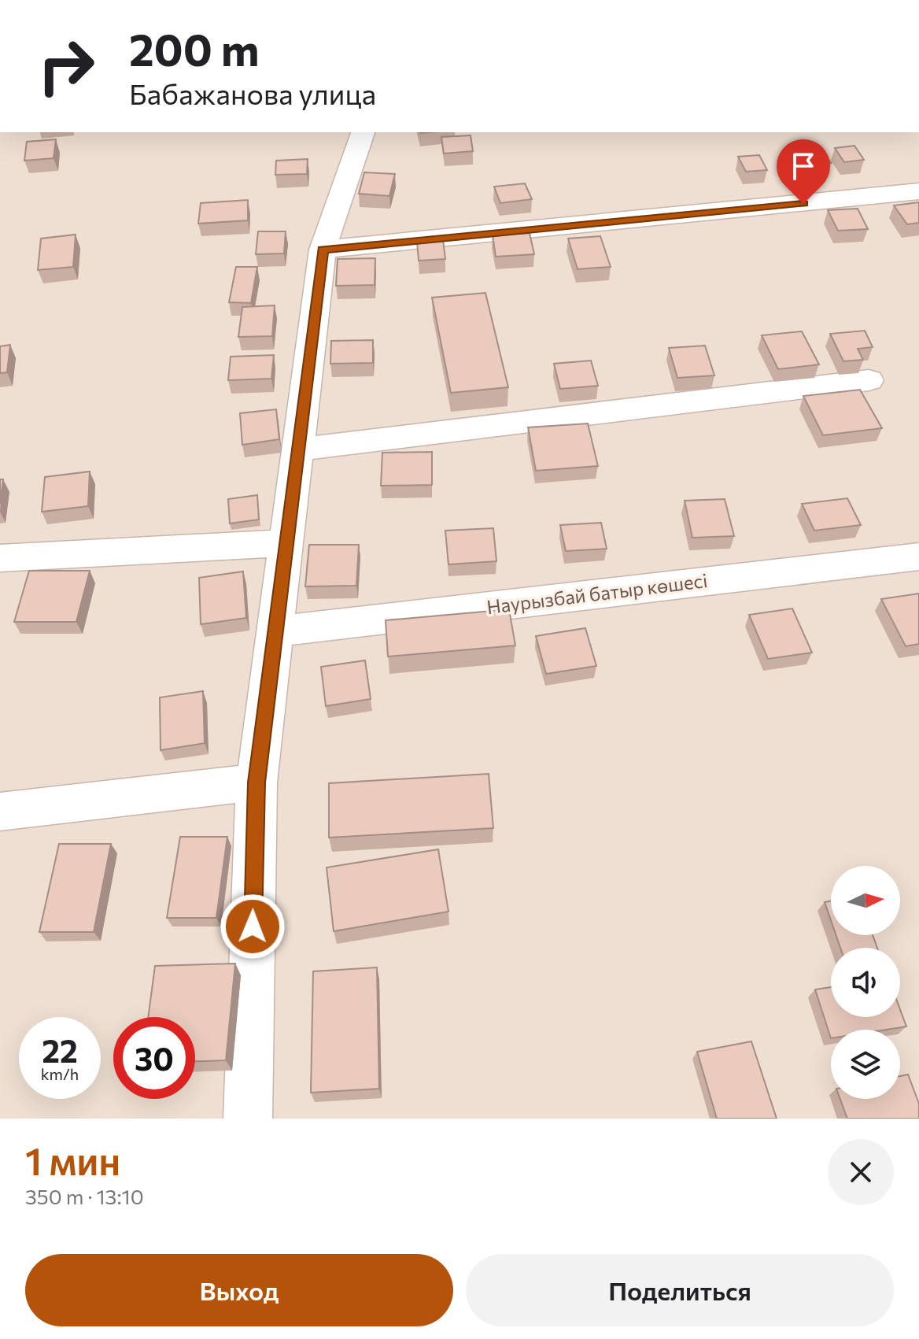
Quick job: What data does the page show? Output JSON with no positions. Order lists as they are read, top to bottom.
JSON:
{
  "streets": {
    "street": ["Наурызбай батыр көшесі"]
  },
  "north": "right",
  "page": {
    "turn": ["200 m", "Бабажанова улица"],
    "speed": "22 km/h",
    "limit": "30",
    "heading": ["1 мин", "350 m · 13:10"],
    "buttons": ["Выход", "Поделиться"]
  }
}
